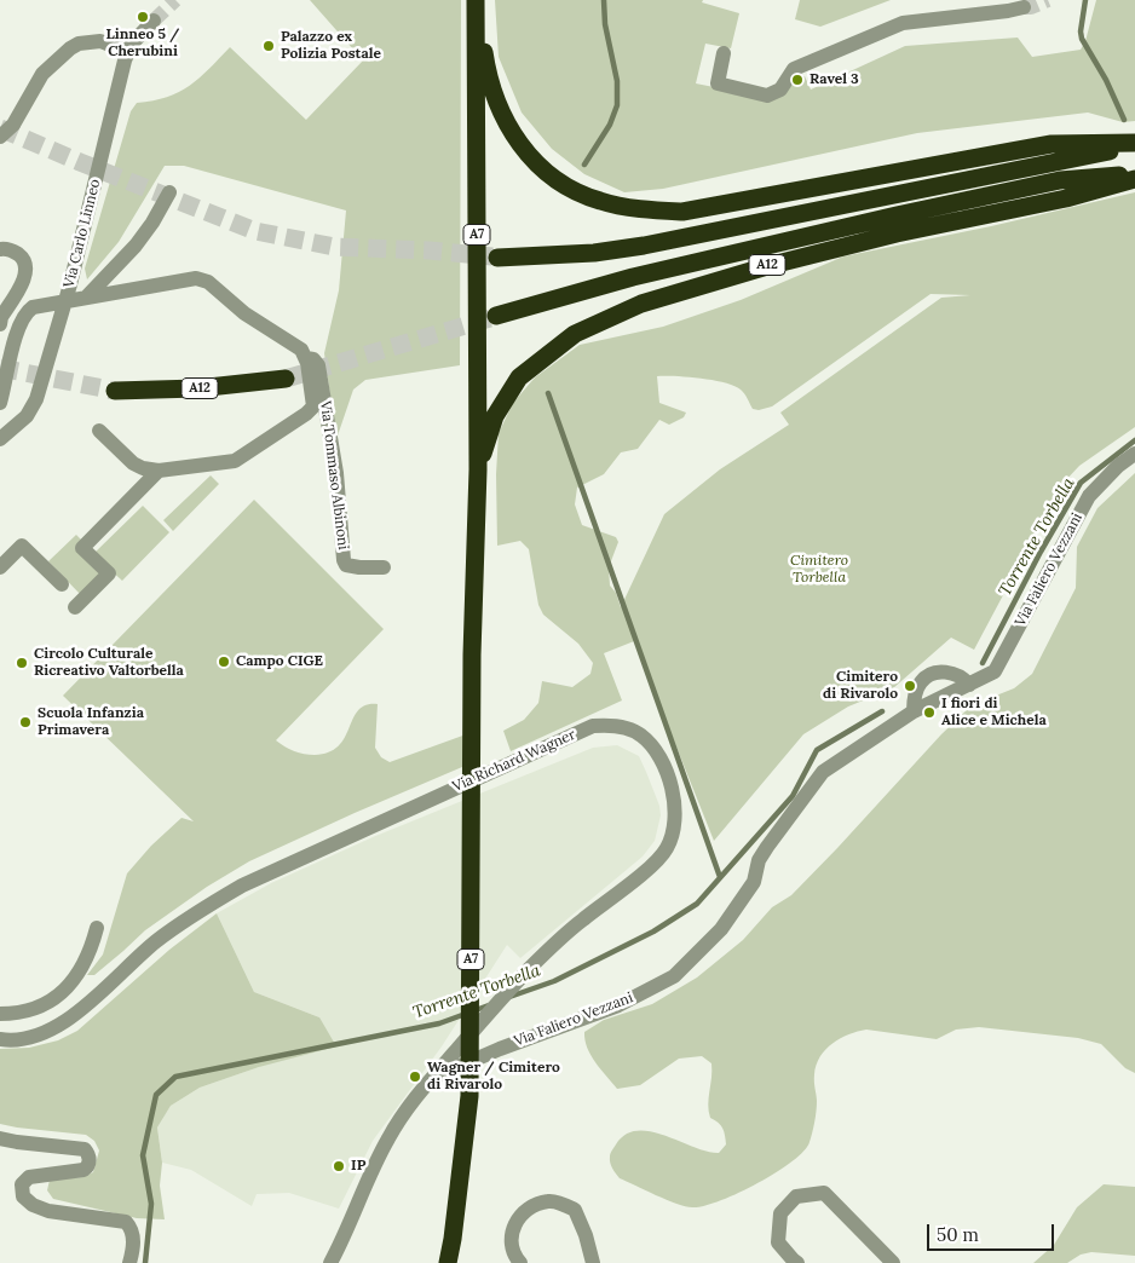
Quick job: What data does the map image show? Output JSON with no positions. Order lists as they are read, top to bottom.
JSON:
{
  "streets": {
    "highway": ["A7", "A12"],
    "street": [
      "Via Carlo Linneo",
      "Via Tommaso Albinoni",
      "Via Faliero Vezzani",
      "Via Richard Wagner"
    ]
  },
  "crossings": [
    ["A7", "A12"],
    ["Via Faliero Vezzani", "Via Richard Wagner"]
  ],
  "water": ["Torrente Torbella"],
  "parks": ["Cimitero Torbella"],
  "places": [
    "Linneo 5 / Cherubini",
    "Palazzo ex Polizia Postale",
    "Ravel 3",
    "Campo CIGE",
    "Circolo Culturale Ricreativo Valtorbella",
    "Cimitero di Rivarolo",
    "I fiori di Alice e Michela",
    "Scuola Infanzia Primavera",
    "Wagner / Cimitero di Rivarolo",
    "IP"
  ],
  "scale_bar": "50 m"
}
